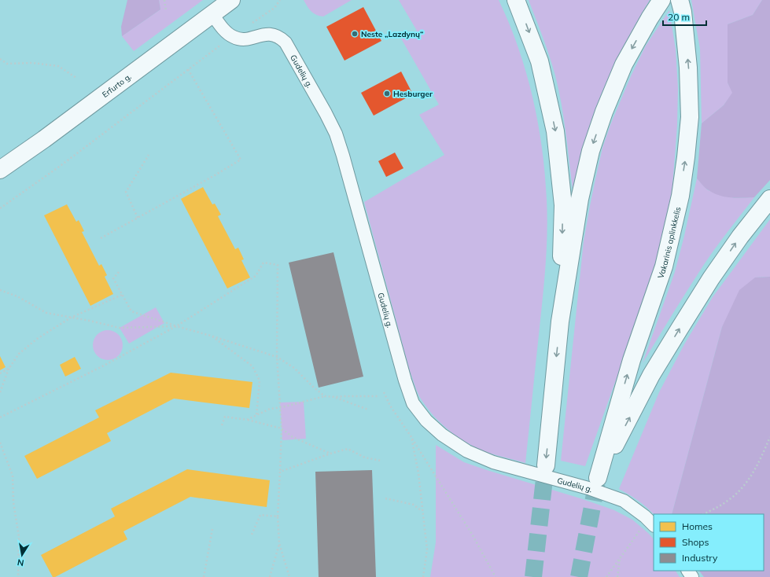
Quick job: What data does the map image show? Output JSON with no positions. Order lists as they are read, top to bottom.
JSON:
{
  "streets": {
    "main road": ["Erfurto g.", "Vakarinis aplinkkelis"],
    "street": ["Gudelių g."]
  },
  "places": ["Neste „Lazdynų“", "Hesburger"],
  "legend": ["Homes", "Shops", "Industry"],
  "scale_bar": "20 m",
  "north": "bottom"
}
